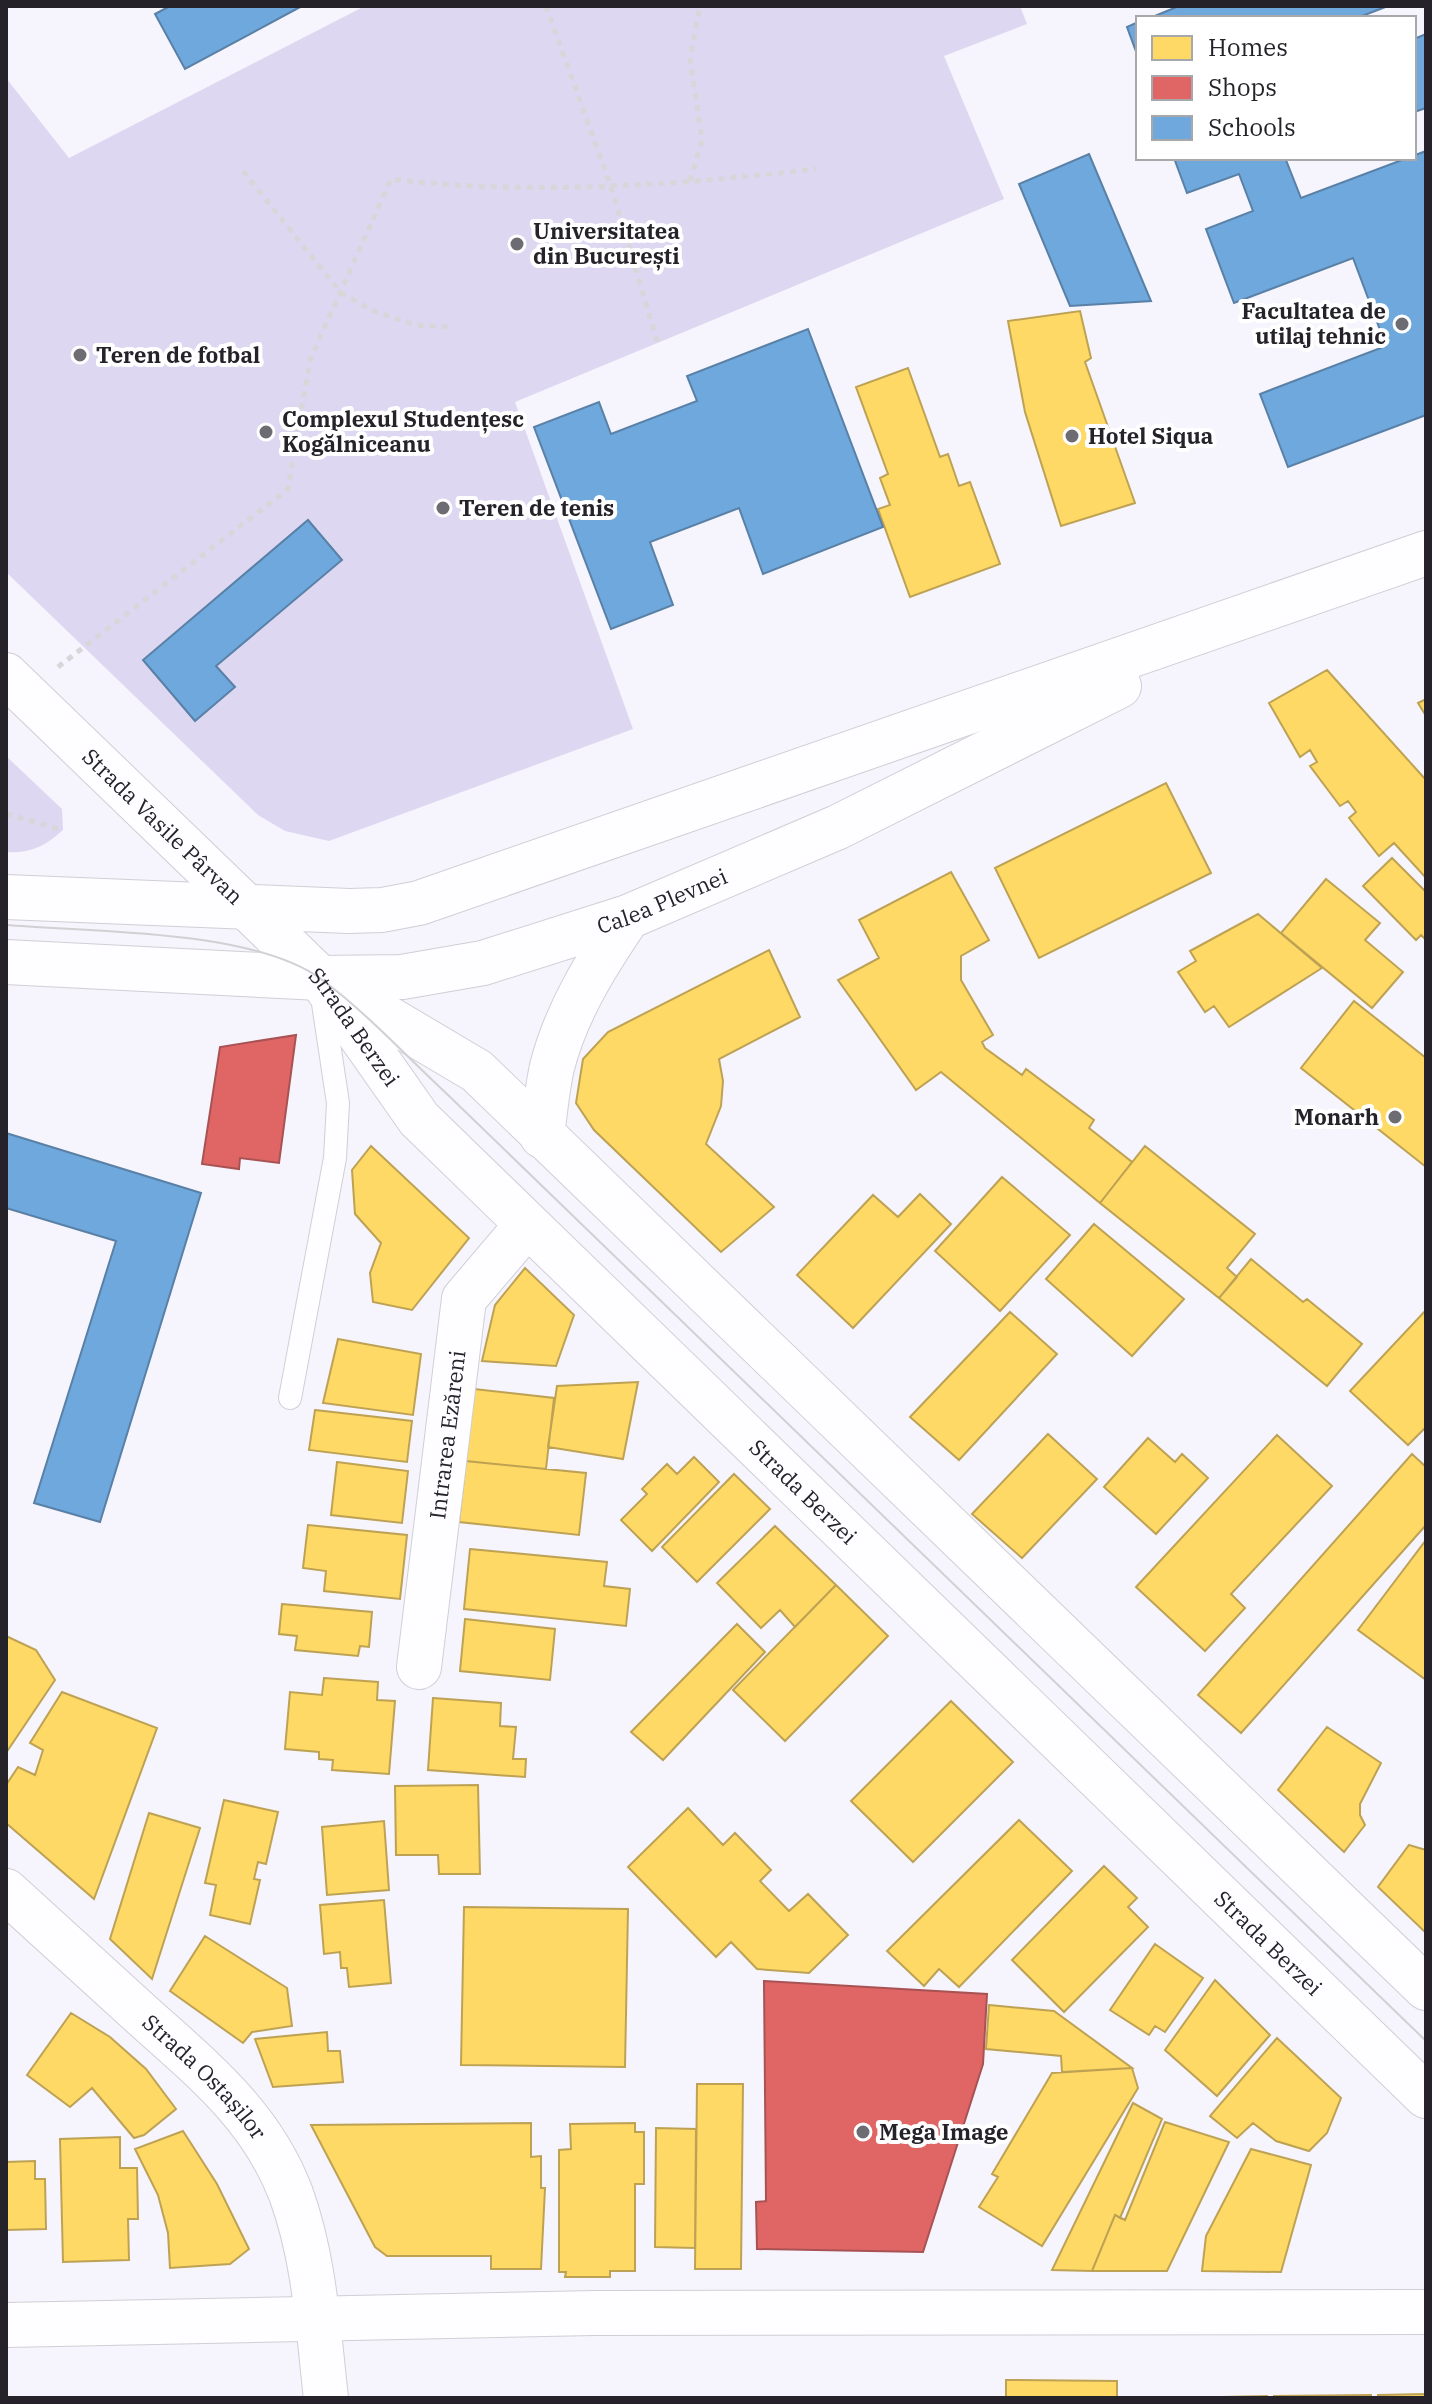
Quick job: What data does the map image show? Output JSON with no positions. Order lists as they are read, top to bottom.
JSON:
{
  "streets": {
    "main road": [
      "Strada Vasile Pârvan",
      "Calea Plevnei",
      "Strada Berzei",
      "Intrarea Ezăreni",
      "Strada Ostașilor"
    ]
  },
  "crossings": [
    ["Strada Vasile Pârvan", "Calea Plevnei"],
    ["Strada Vasile Pârvan", "Strada Berzei"],
    ["Calea Plevnei", "Strada Berzei"],
    ["Strada Berzei", "Intrarea Ezăreni"]
  ],
  "places": [
    "Universitatea din București",
    "Facultatea de utilaj tehnic",
    "Teren de fotbal",
    "Complexul Studențesc Kogălniceanu",
    "Hotel Siqua",
    "Teren de tenis",
    "Monarh",
    "Mega Image"
  ],
  "legend": ["Homes", "Shops", "Schools"]
}
